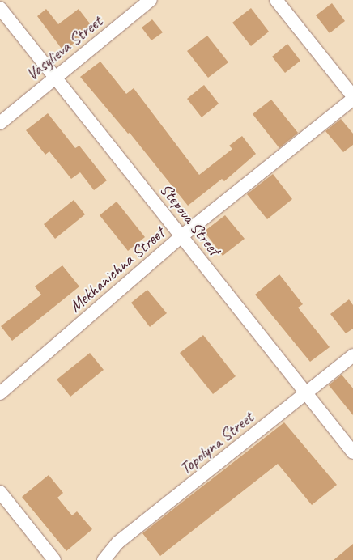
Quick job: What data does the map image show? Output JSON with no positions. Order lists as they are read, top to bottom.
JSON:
{
  "streets": {
    "street": [
      "Vasylieva Street",
      "Stepova Street",
      "Mekhanichna Street",
      "Topolyna Street"
    ]
  },
  "crossings": [
    ["Vasylieva Street", "Stepova Street"],
    ["Stepova Street", "Mekhanichna Street"],
    ["Stepova Street", "Topolyna Street"]
  ]
}
